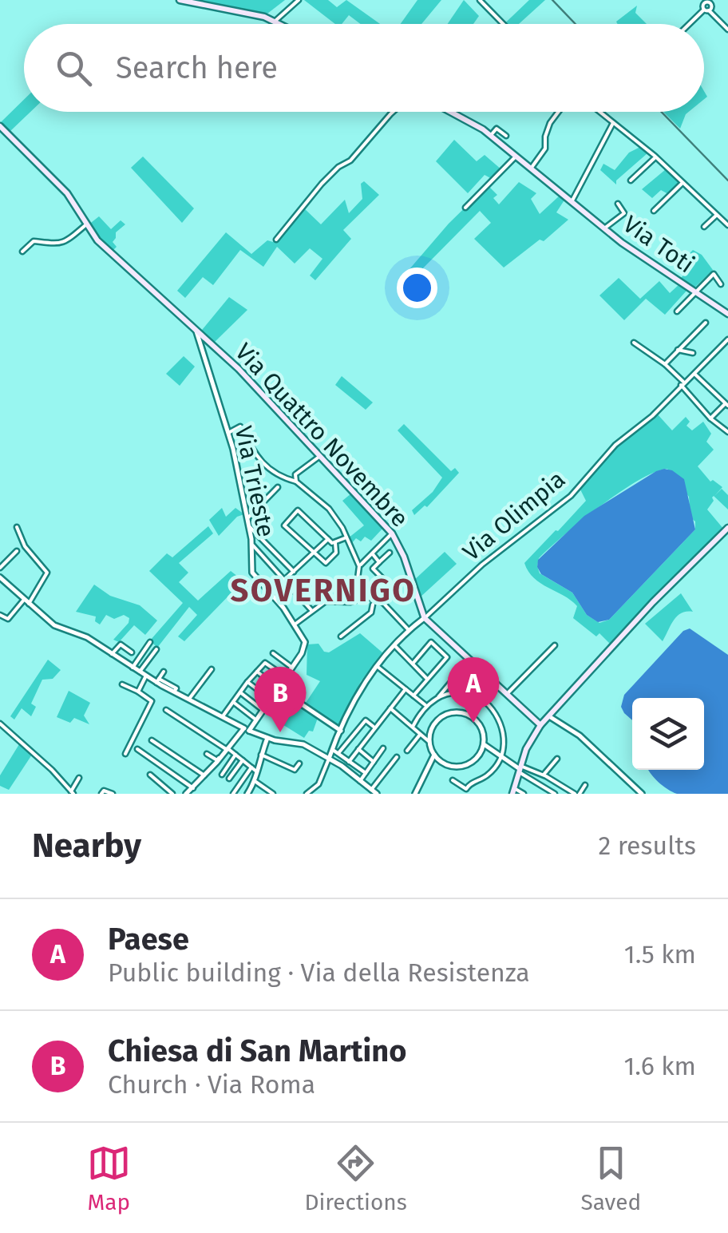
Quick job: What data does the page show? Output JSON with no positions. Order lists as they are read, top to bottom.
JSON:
{
  "streets": {
    "main road": ["Via Toti", "Via Quattro Novembre", "Via Trieste"],
    "street": ["Via Olimpia"]
  },
  "crossings": [
    ["Via Quattro Novembre", "Via Trieste"],
    ["Via Quattro Novembre", "Via Olimpia"]
  ],
  "districts": ["SOVERNIGO"],
  "page": {
    "search": "Search here",
    "pins": ["A", "B"],
    "heading": ["Nearby", "2 results"],
    "list": [
      {
        "mark": "A",
        "name": "Paese",
        "note": "Public building · Via della Resistenza",
        "value": "1.5 km"
      },
      {
        "mark": "B",
        "name": "Chiesa di San Martino",
        "note": "Church · Via Roma",
        "value": "1.6 km"
      }
    ],
    "nav": ["Map", "Directions", "Saved"]
  }
}
